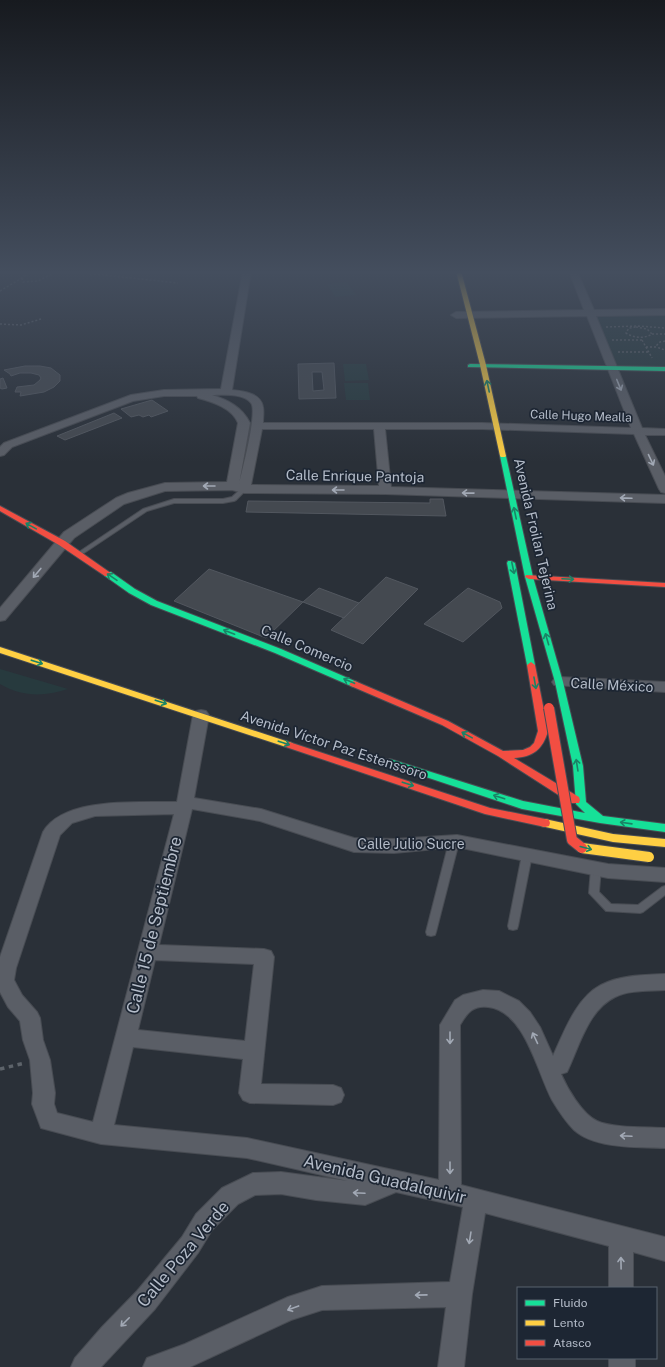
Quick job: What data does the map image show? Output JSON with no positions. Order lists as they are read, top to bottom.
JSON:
{
  "streets": {
    "main road": ["Avenida Froilan Tejerina", "Calle Comercio", "Avenida Víctor Paz Estenssoro"],
    "street": [
      "Calle Hugo Mealla",
      "Calle Enrique Pantoja",
      "Calle México",
      "Calle Julio Sucre",
      "Calle 15 de Septiembre",
      "Avenida Guadalquivir",
      "Calle Poza Verde"
    ]
  },
  "crossings": [
    ["Calle Hugo Mealla", "Avenida Froilan Tejerina"],
    ["Calle Enrique Pantoja", "Avenida Froilan Tejerina"],
    ["Calle Enrique Pantoja", "Calle Comercio"],
    ["Avenida Froilan Tejerina", "Calle Comercio"],
    ["Avenida Froilan Tejerina", "Calle México"],
    ["Calle Comercio", "Avenida Víctor Paz Estenssoro"],
    ["Avenida Víctor Paz Estenssoro", "Calle 15 de Septiembre"],
    ["Calle Julio Sucre", "Calle 15 de Septiembre"],
    ["Calle Julio Sucre", "Avenida Guadalquivir"],
    ["Calle 15 de Septiembre", "Avenida Guadalquivir"],
    ["Avenida Guadalquivir", "Calle Poza Verde"]
  ],
  "one_way": ["Avenida Froilan Tejerina", "Calle Comercio"],
  "legend": ["Fluido", "Lento", "Atasco"]
}
